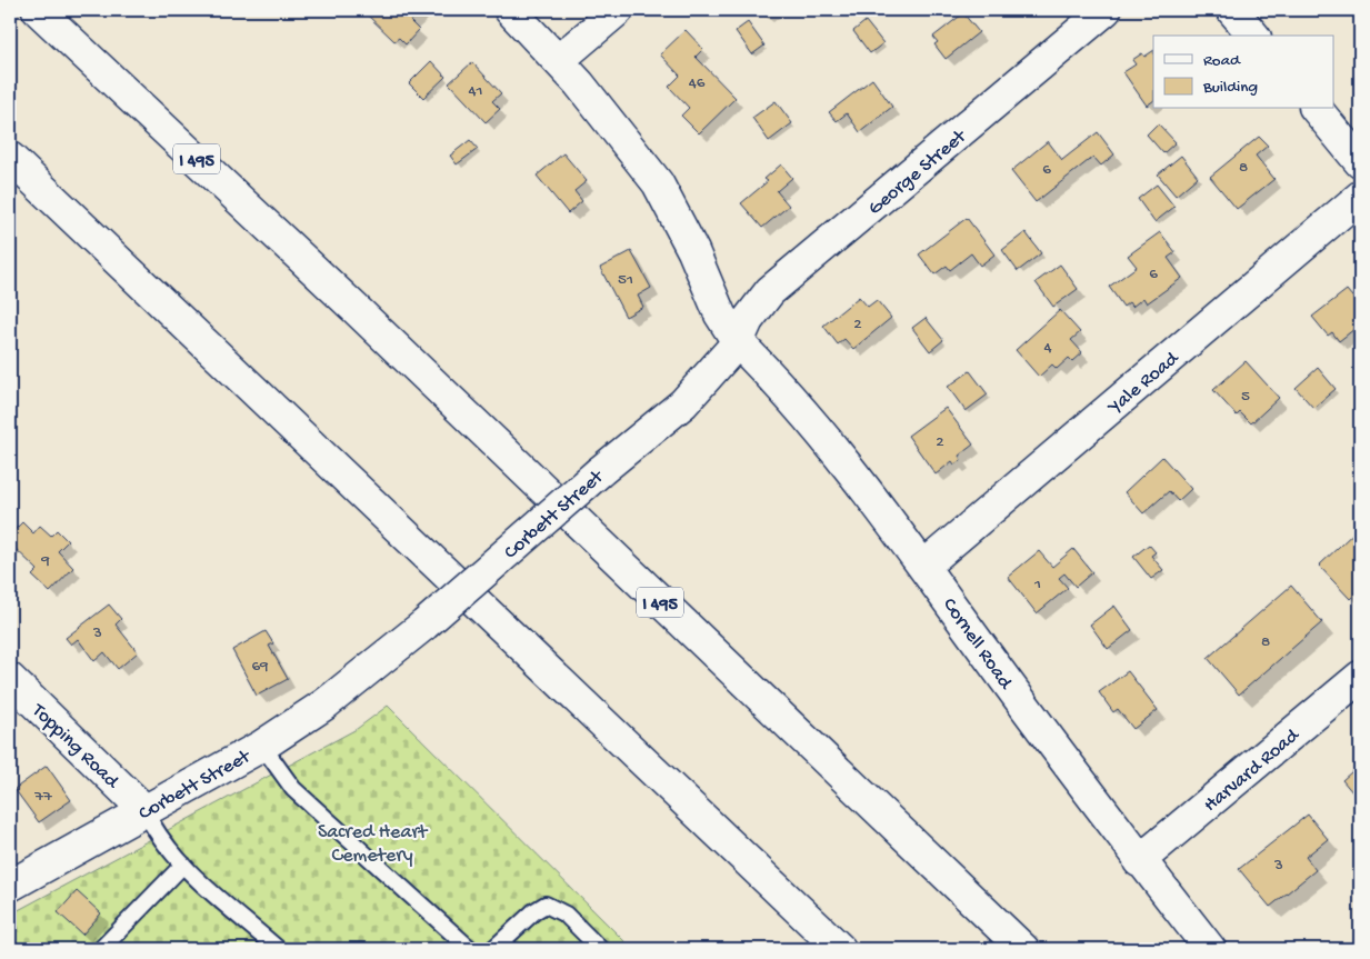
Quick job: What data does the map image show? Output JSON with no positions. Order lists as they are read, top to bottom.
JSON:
{
  "streets": {
    "main road": [
      "I 495",
      "George Street",
      "Yale Road",
      "Corbett Street",
      "Cornell Road",
      "Topping Road",
      "Harvard Road"
    ]
  },
  "crossings": [
    ["George Street", "Corbett Street"],
    ["George Street", "Cornell Road"],
    ["Yale Road", "Cornell Road"],
    ["Corbett Street", "Cornell Road"],
    ["Corbett Street", "Topping Road"],
    ["Cornell Road", "Harvard Road"]
  ],
  "parks": ["Sacred Heart Cemetery"],
  "house_numbers": [
    "46",
    "41",
    "8",
    "6",
    "6",
    "51",
    "2",
    "4",
    "5",
    "2",
    "9",
    "1",
    "3",
    "8",
    "69",
    "77",
    "3"
  ],
  "legend": ["Road", "Building"]
}
